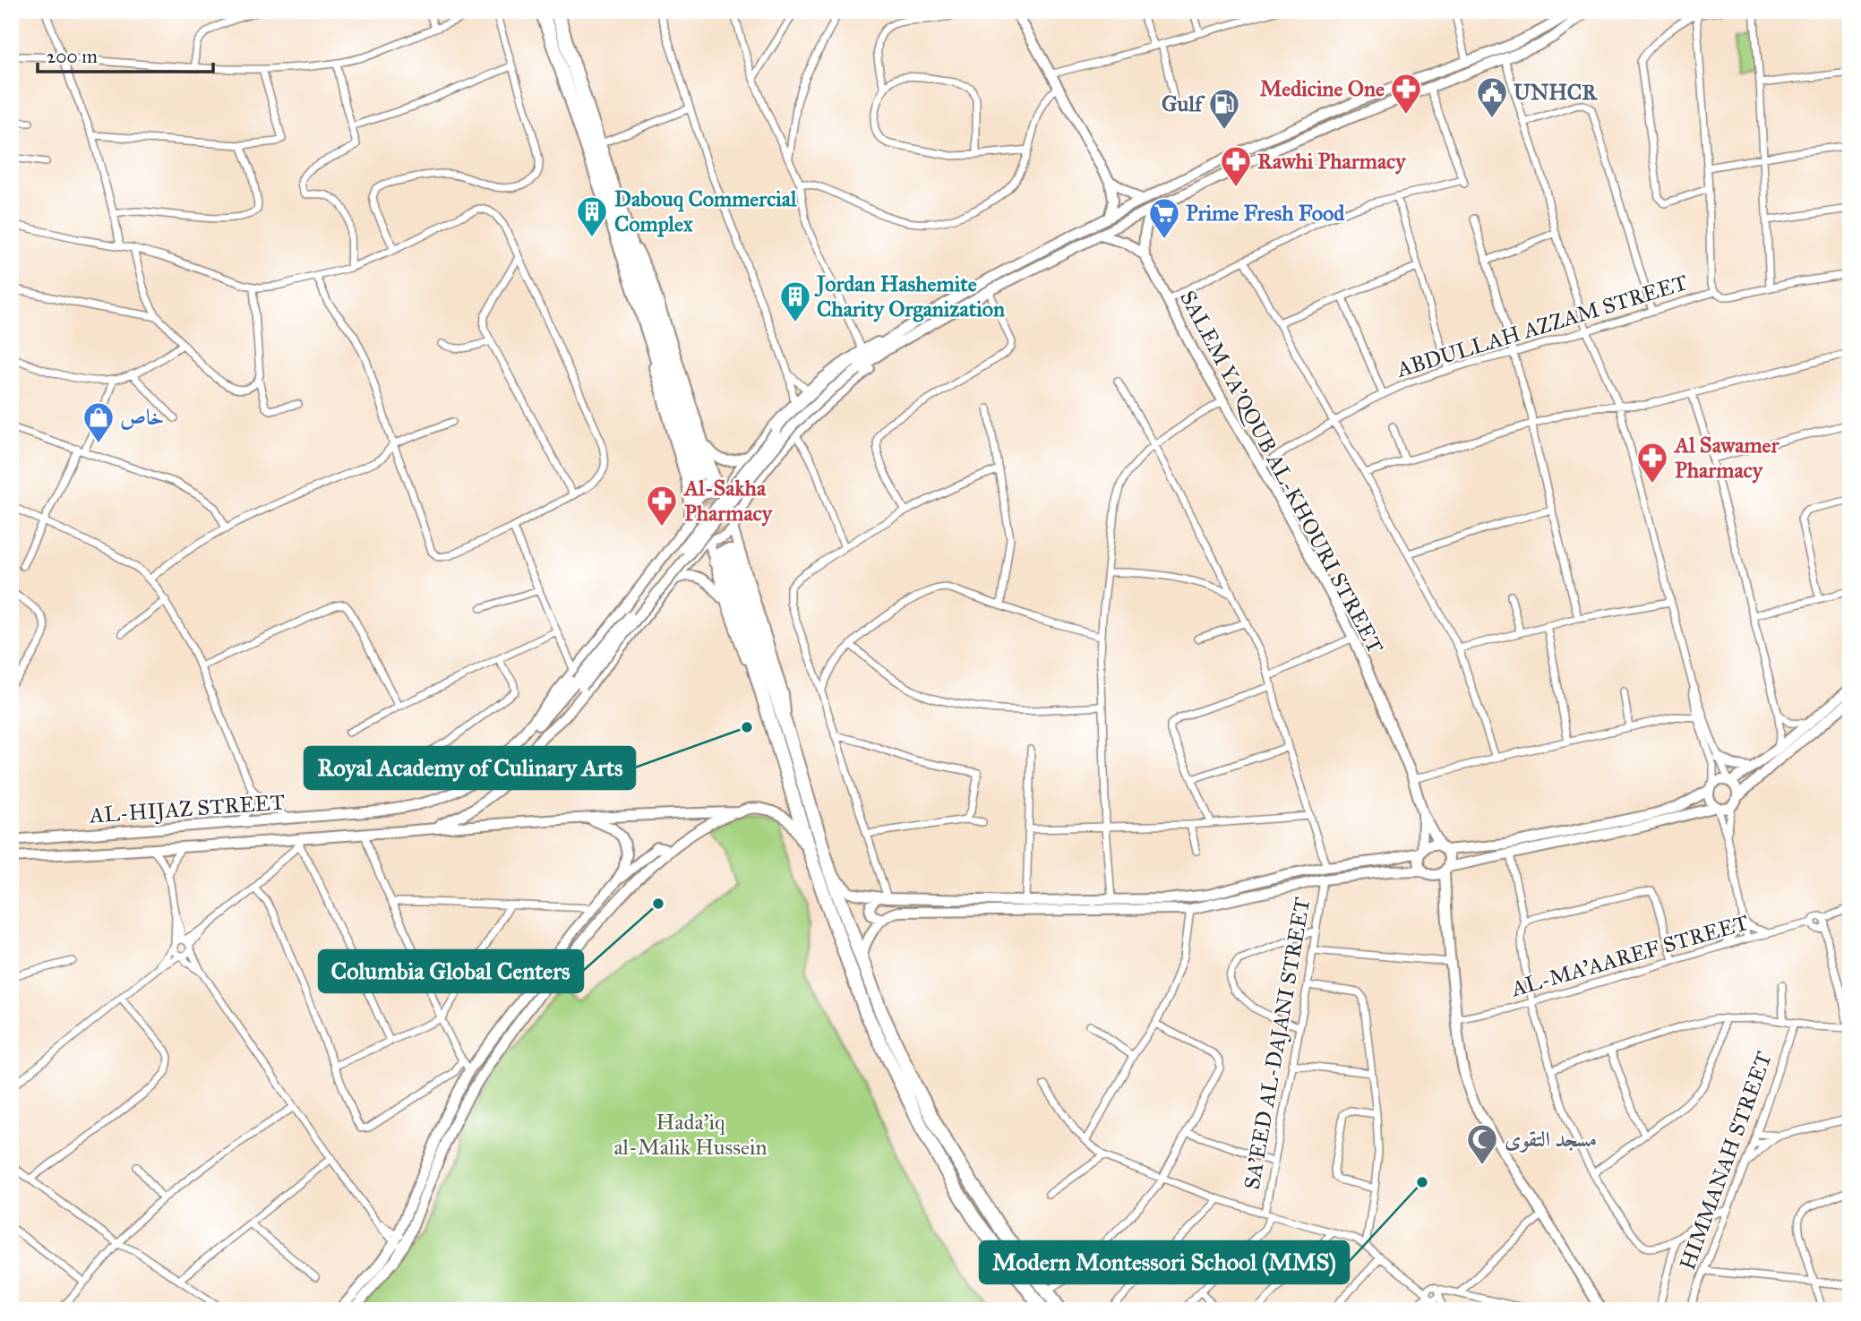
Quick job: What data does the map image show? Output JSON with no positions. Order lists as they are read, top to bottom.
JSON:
{
  "streets": {
    "street": [
      "ABDULLAH AZZAM STREET",
      "SALEM YA'QOUB AL-KHOURI STREET",
      "AL-HIJAZ STREET",
      "AL-MA'AAREF STREET",
      "SA'EED AL-DAJANI STREET",
      "HIMMANAH STREET"
    ]
  },
  "crossings": [
    ["ABDULLAH AZZAM STREET", "SALEM YA'QOUB AL-KHOURI STREET"]
  ],
  "parks": ["Hada'iq al-Malik Hussein"],
  "places": {
    "pharmacy": [
      "Medicine One",
      "Rawhi Pharmacy",
      "Al Sawamer Pharmacy",
      "Al-Sakha Pharmacy"
    ],
    "public building": ["UNHCR"],
    "fuel station": ["Gulf"],
    "building": ["Dabouq Commercial Complex", "Jordan Hashemite Charity Organization"],
    "supermarket": ["Prime Fresh Food"],
    "shop": ["خاص"],
    "other": ["Royal Academy of Culinary Arts", "Columbia Global Centers", "Modern Montessori School (MMS)"],
    "mosque": ["مسجد التقوى"]
  },
  "scale_bar": "200 m"
}
